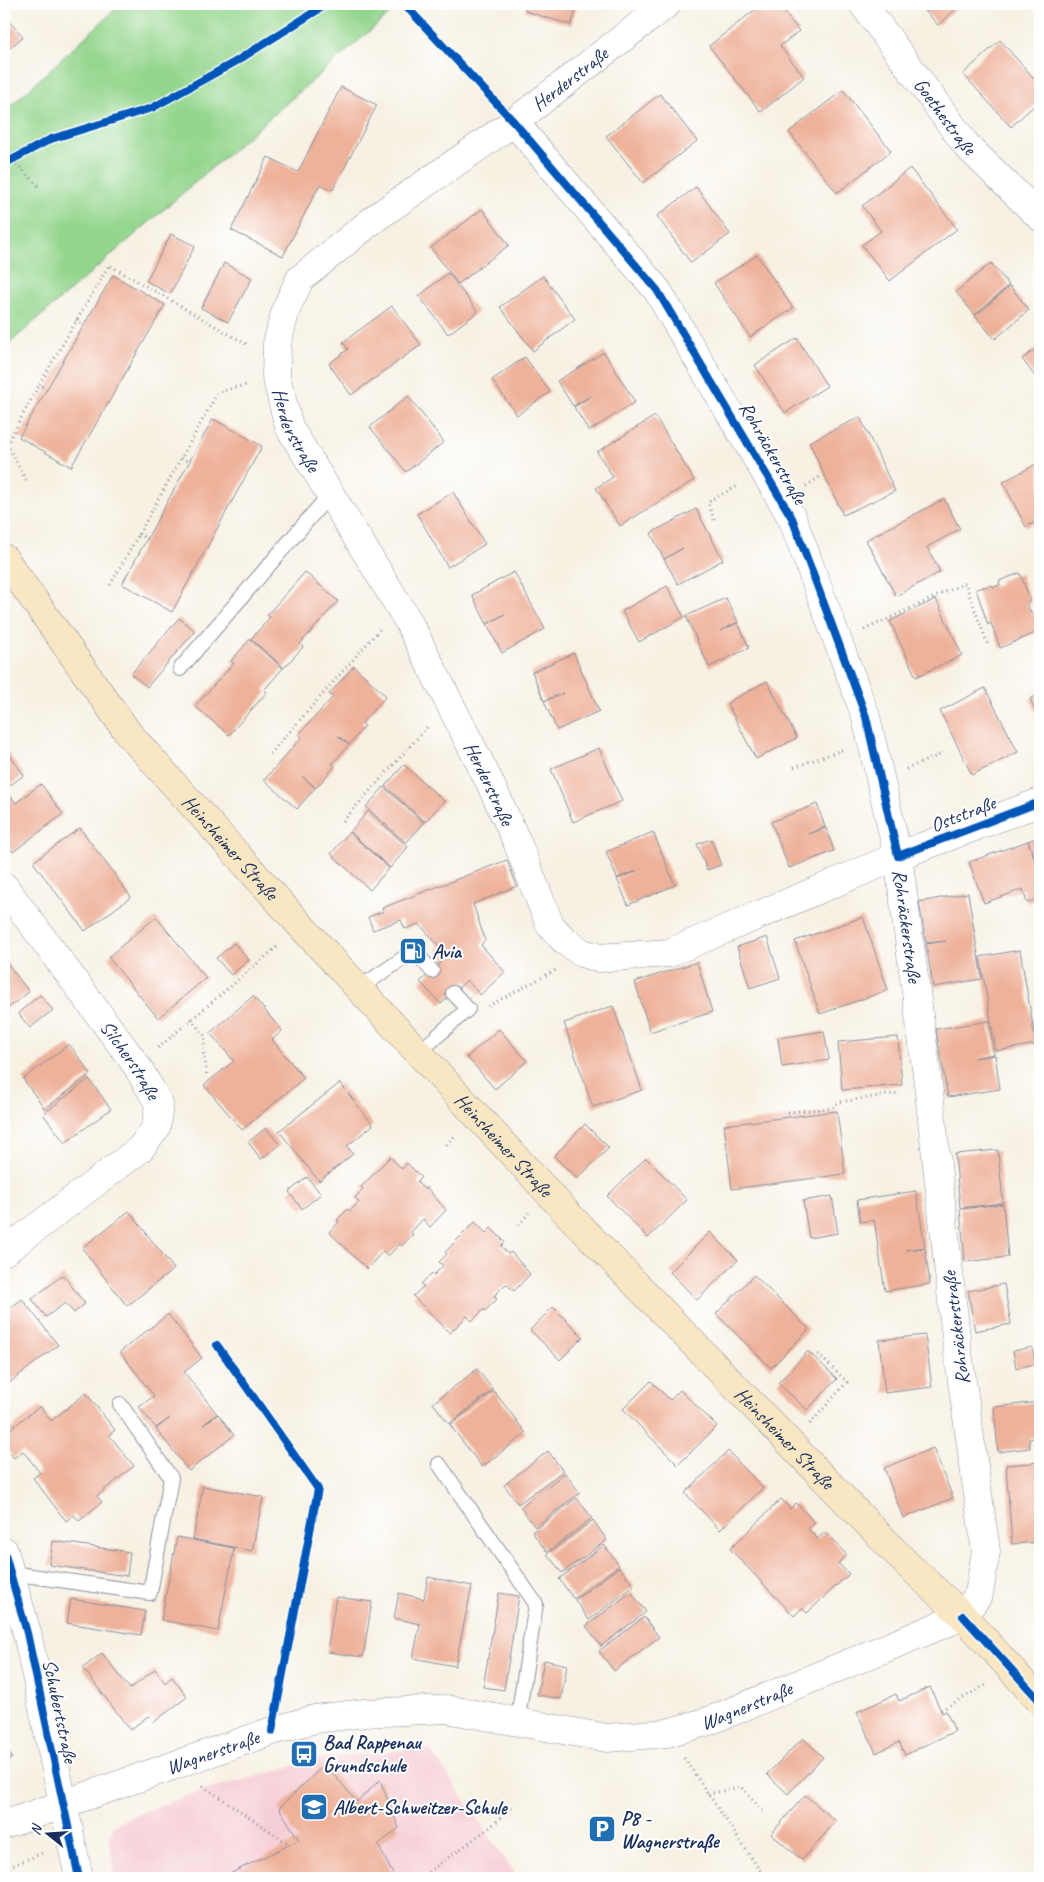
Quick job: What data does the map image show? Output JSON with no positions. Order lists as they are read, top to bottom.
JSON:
{
  "streets": {
    "street": [
      "Herderstraße",
      "Goethestraße",
      "Rohräckerstraße",
      "Oststraße",
      "Heinsheimer Straße",
      "Silcherstraße",
      "Wagnerstraße",
      "Schubertstraße"
    ]
  },
  "crossings": [
    ["Herderstraße", "Rohräckerstraße"],
    ["Herderstraße", "Oststraße"],
    ["Rohräckerstraße", "Oststraße"],
    ["Rohräckerstraße", "Heinsheimer Straße"],
    ["Rohräckerstraße", "Wagnerstraße"],
    ["Heinsheimer Straße", "Wagnerstraße"],
    ["Wagnerstraße", "Schubertstraße"]
  ],
  "places": {
    "fuel station": ["Avia"],
    "bus stop": ["Bad Rappenau Grundschule"],
    "school or university": ["Albert-Schweitzer-Schule"],
    "parking": ["P8 - Wagnerstraße"]
  },
  "north": "left"
}
